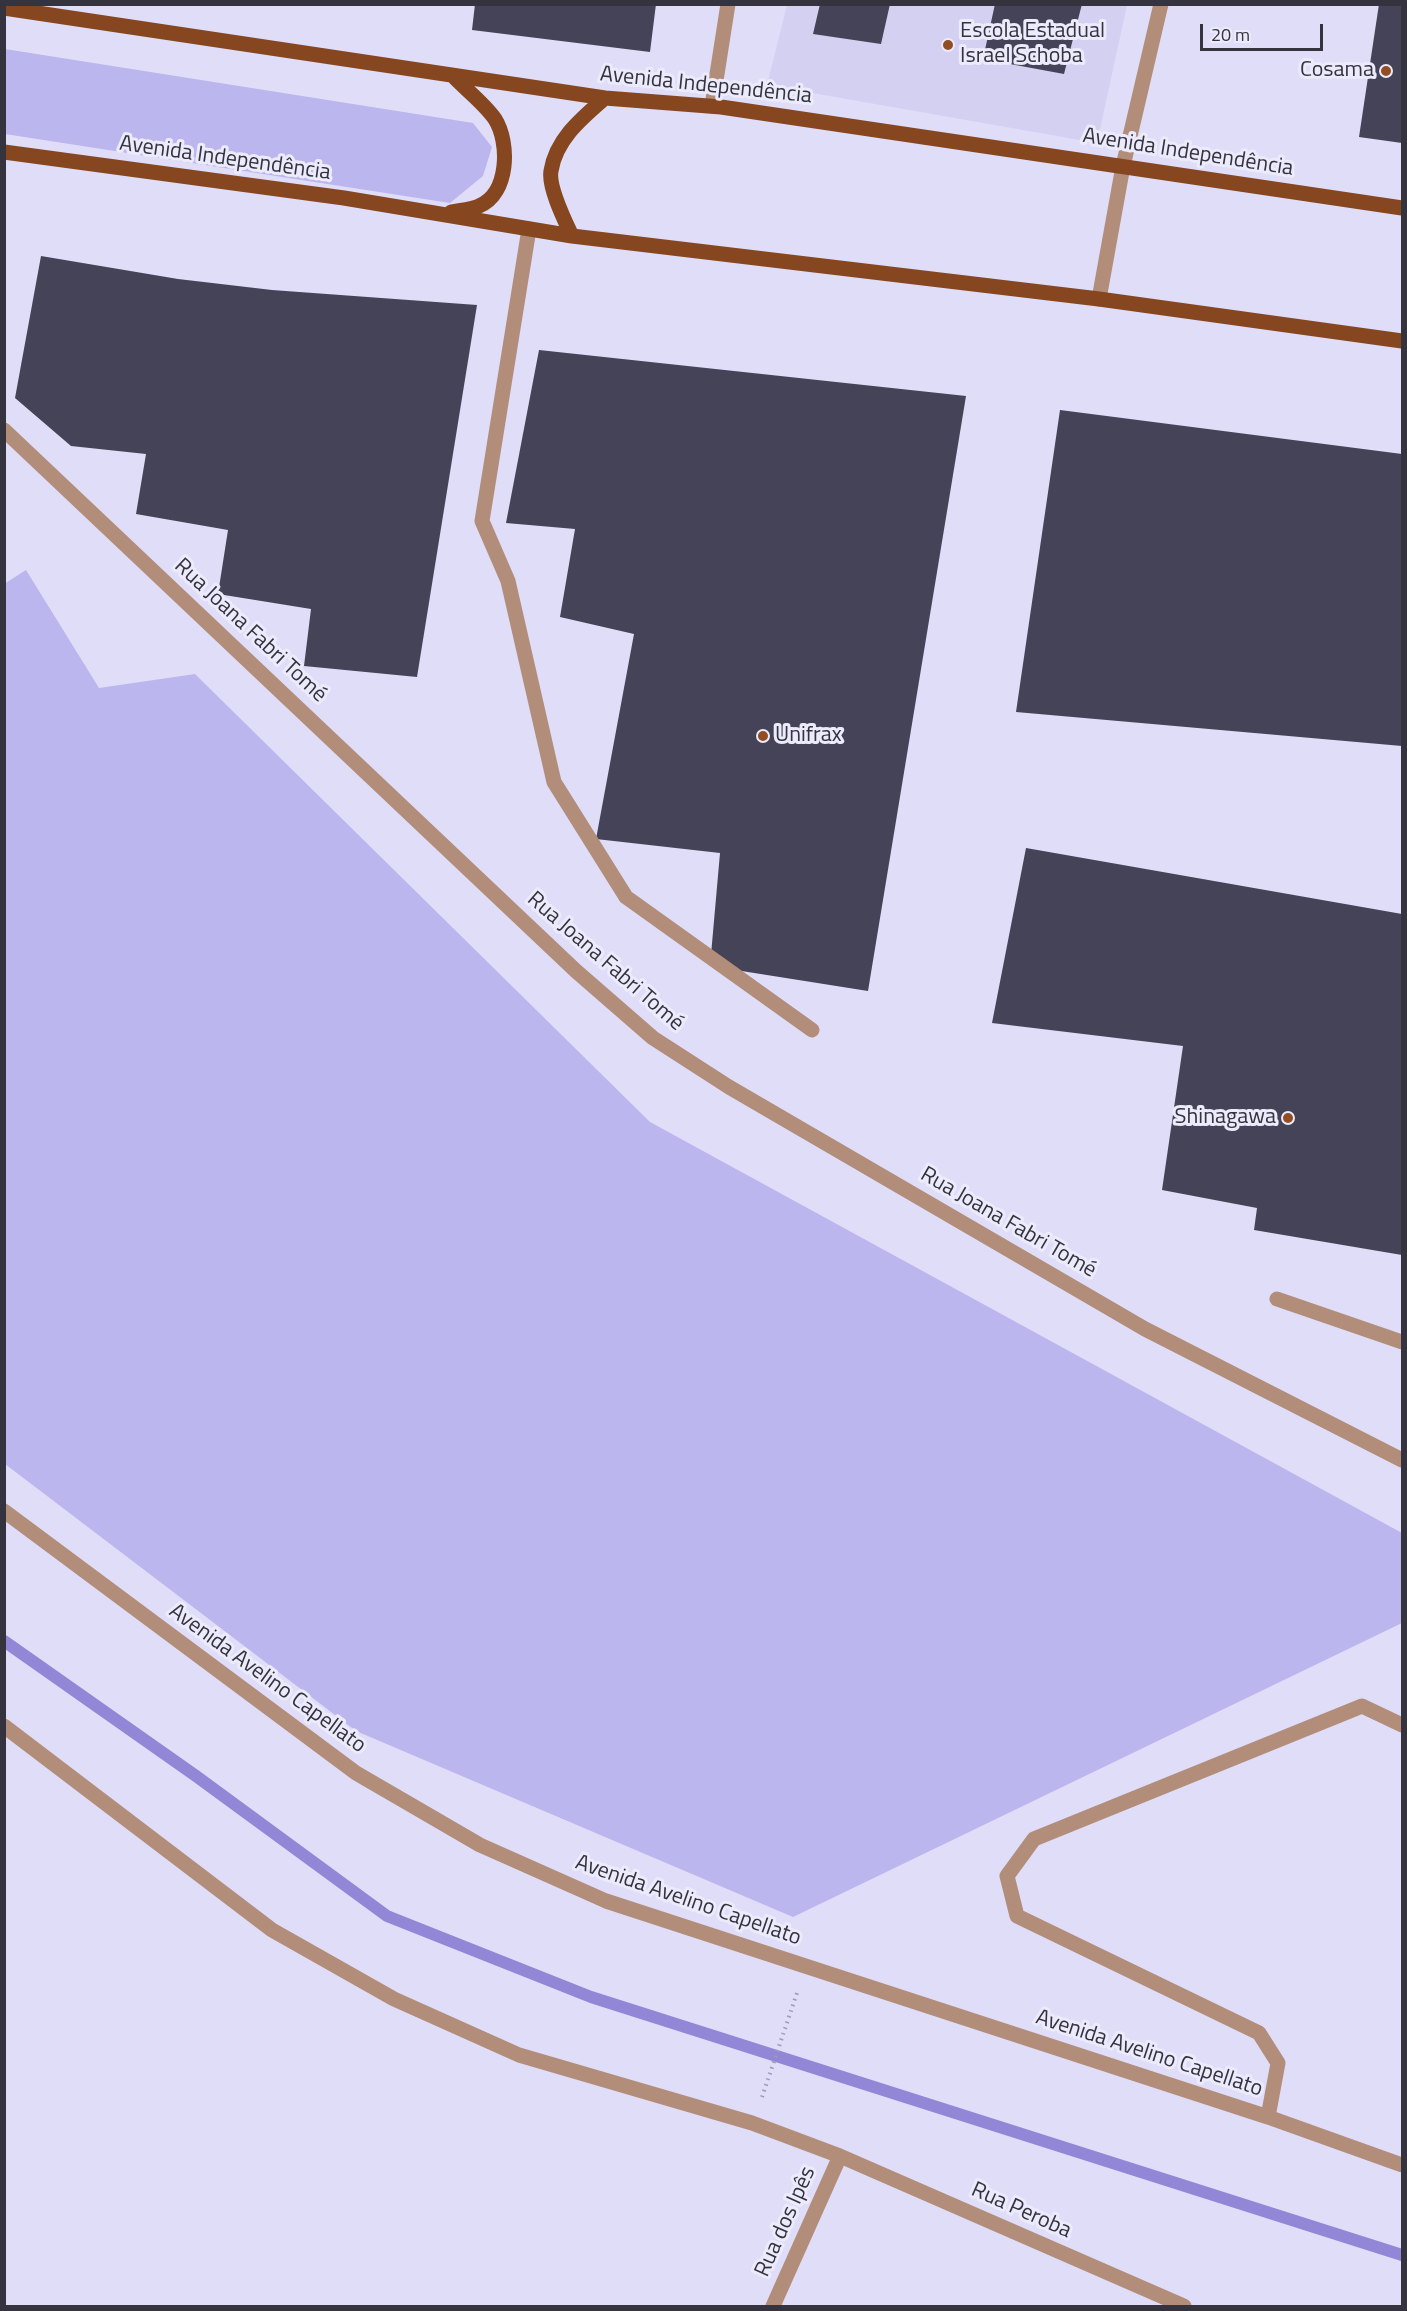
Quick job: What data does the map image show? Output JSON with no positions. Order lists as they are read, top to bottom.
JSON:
{
  "streets": {
    "main road": ["Avenida Independência"],
    "street": [
      "Rua Joana Fabri Tomé",
      "Avenida Avelino Capellato",
      "Rua Peroba",
      "Rua dos Ipês"
    ]
  },
  "crossings": [
    ["Rua Peroba", "Rua dos Ipês"]
  ],
  "places": [
    "Escola Estadual Israel Schoba",
    "Cosama",
    "Unifrax",
    "Shinagawa"
  ],
  "scale_bar": "20 m"
}
